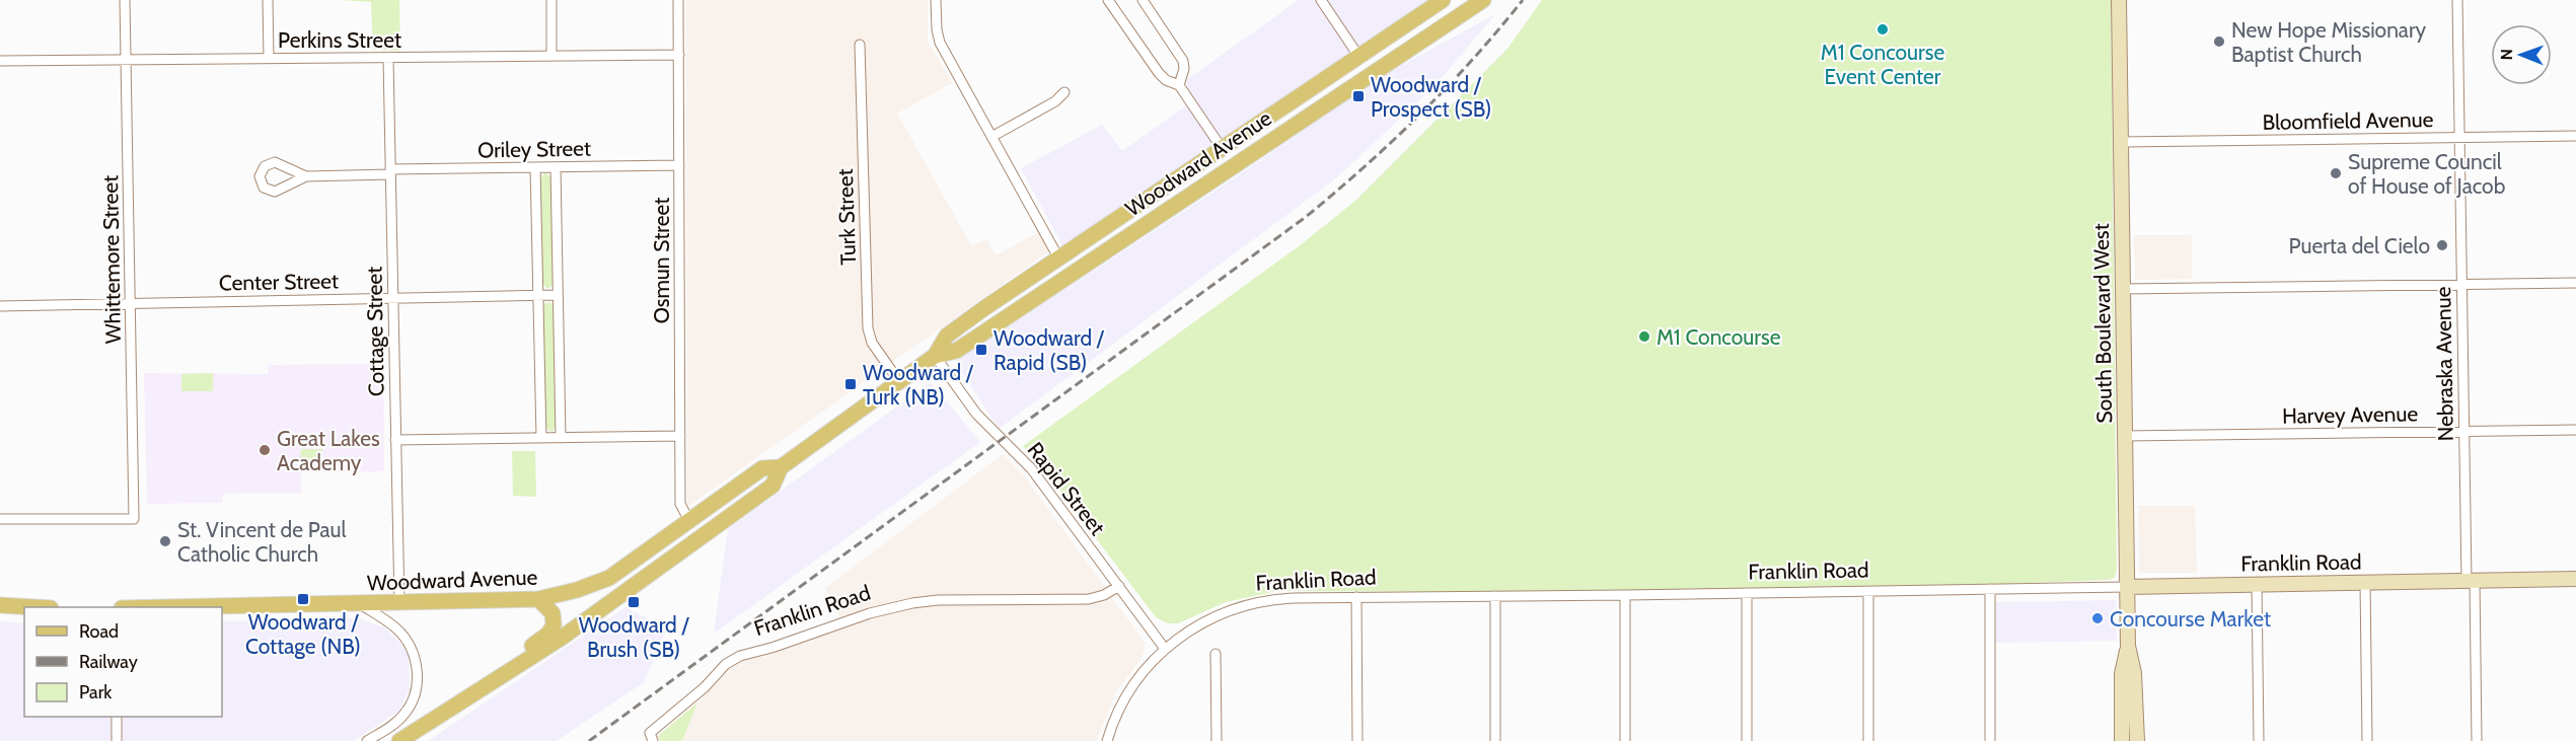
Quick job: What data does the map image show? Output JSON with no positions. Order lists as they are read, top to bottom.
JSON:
{
  "streets": {
    "main road": ["Woodward Avenue"],
    "street": [
      "Perkins Street",
      "Bloomfield Avenue",
      "Oriley Street",
      "Turk Street",
      "Whittemore Street",
      "Osmun Street",
      "Center Street",
      "South Boulevard West",
      "Cottage Street",
      "Nebraska Avenue",
      "Harvey Avenue",
      "Rapid Street",
      "Franklin Road"
    ]
  },
  "crossings": [
    ["Perkins Street", "Whittemore Street"],
    ["Perkins Street", "Osmun Street"],
    ["Perkins Street", "Cottage Street"],
    ["Bloomfield Avenue", "South Boulevard West"],
    ["Bloomfield Avenue", "Nebraska Avenue"],
    ["Oriley Street", "Osmun Street"],
    ["Oriley Street", "Cottage Street"],
    ["Woodward Avenue", "Turk Street"],
    ["Woodward Avenue", "Osmun Street"],
    ["Woodward Avenue", "Cottage Street"],
    ["Woodward Avenue", "Rapid Street"],
    ["Whittemore Street", "Center Street"],
    ["Center Street", "Cottage Street"],
    ["South Boulevard West", "Harvey Avenue"],
    ["South Boulevard West", "Franklin Road"],
    ["Nebraska Avenue", "Harvey Avenue"],
    ["Nebraska Avenue", "Franklin Road"],
    ["Rapid Street", "Franklin Road"]
  ],
  "places": {
    "other": [
      "M1 Concourse Event Center",
      "New Hope Missionary Baptist Church",
      "Supreme Council of House of Jacob",
      "Puerta del Cielo",
      "M1 Concourse",
      "Great Lakes Academy",
      "St. Vincent de Paul Catholic Church",
      "Concourse Market"
    ],
    "transit": [
      "Woodward / Prospect (SB)",
      "Woodward / Rapid (SB)",
      "Woodward / Turk (NB)",
      "Woodward / Cottage (NB)",
      "Woodward / Brush (SB)"
    ]
  },
  "legend": ["Road", "Railway", "Park"],
  "north": "left"
}
